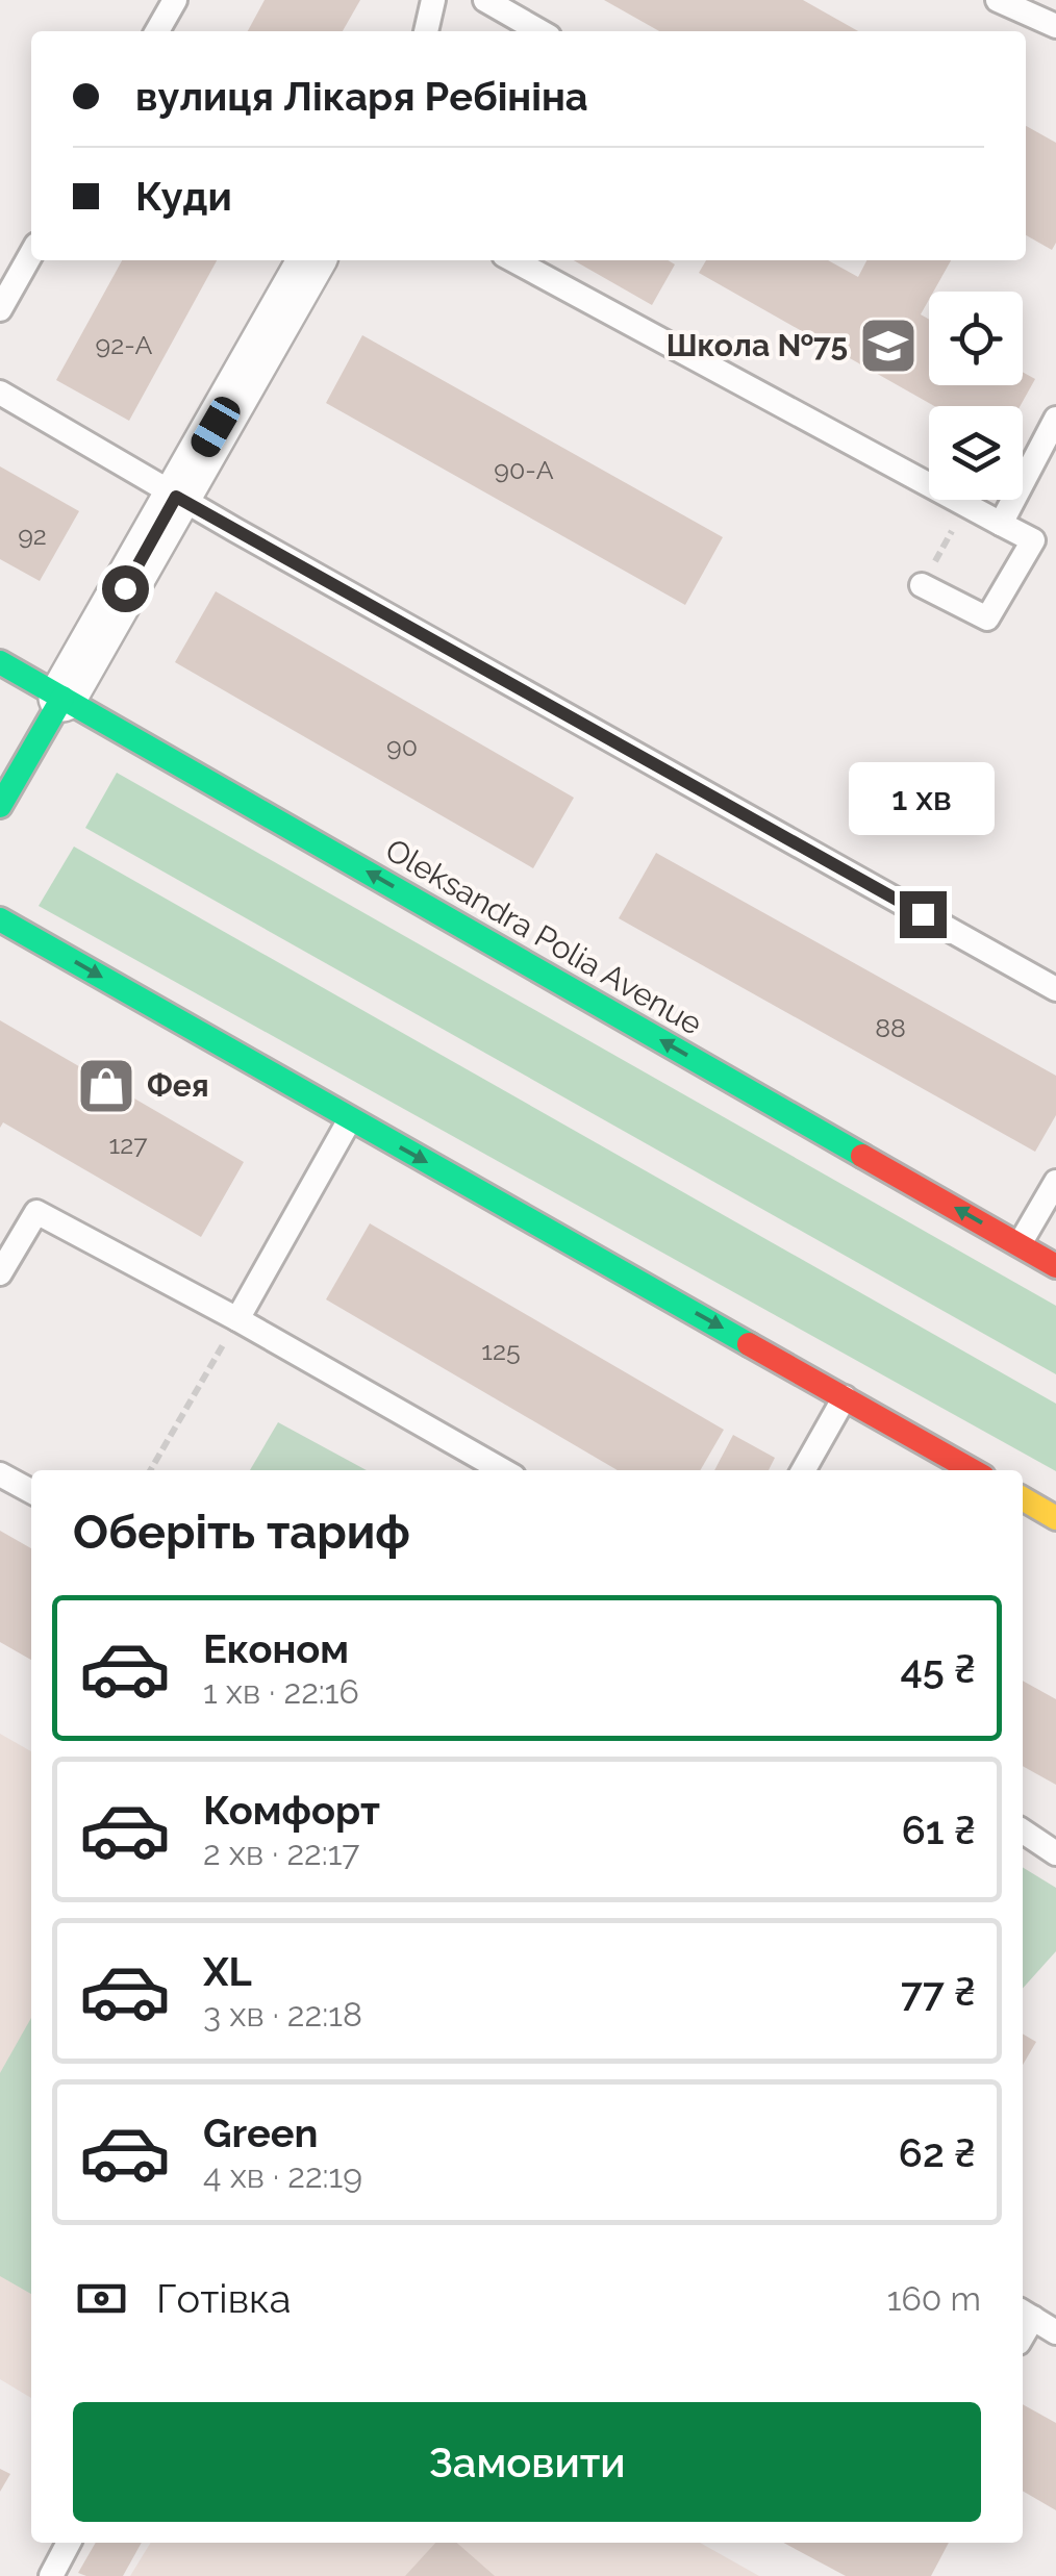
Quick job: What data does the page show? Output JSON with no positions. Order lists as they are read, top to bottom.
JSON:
{
  "streets": {
    "main road": ["Oleksandra Polia Avenue"]
  },
  "one_way": ["Oleksandra Polia Avenue"],
  "places": {
    "school or university": ["Школа №75"],
    "shop": ["Фея"]
  },
  "house_numbers": [
    "92-А",
    "90-А",
    "92",
    "90",
    "88",
    "127",
    "125"
  ],
  "page": {
    "banner": ["вулиця Лікаря Ребініна", "Куди"],
    "bubble": "1 хв",
    "heading": "Оберіть тариф",
    "list": [
      {
        "name": "Економ",
        "note": "1 хв · 22:16",
        "value": "45 ₴"
      },
      {
        "name": "Комфорт",
        "note": "2 хв · 22:17",
        "value": "61 ₴"
      },
      {
        "name": "XL",
        "note": "3 хв · 22:18",
        "value": "77 ₴"
      },
      {
        "name": "Green",
        "note": "4 хв · 22:19",
        "value": "62 ₴"
      }
    ],
    "pay": ["Готівка", "160 m"],
    "buttons": "Замовити"
  }
}
